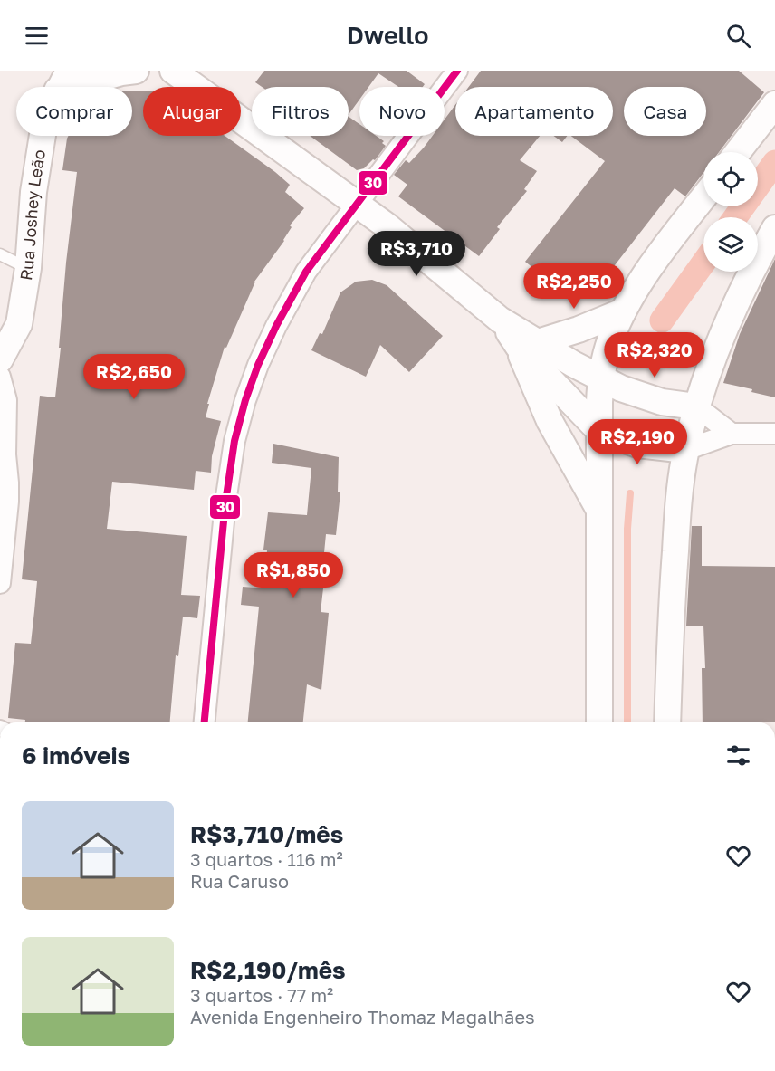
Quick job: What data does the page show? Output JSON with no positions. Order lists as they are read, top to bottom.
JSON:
{
  "streets": {
    "street": ["Rua Joshey Leão"]
  },
  "lines": ["transit line 30"],
  "page": {
    "header": "Dwello",
    "chip": [
      "Comprar",
      "Alugar",
      "Filtros",
      "Novo",
      "Apartamento",
      "Casa"
    ],
    "price": [
      "R$3,710",
      "R$2,250",
      "R$2,320",
      "R$2,650",
      "R$2,190",
      "R$1,850"
    ],
    "heading": "6 imóveis",
    "list": [
      {
        "name": "R$3,710/mês",
        "note": "3 quartos · 116 m² · Rua Caruso"
      },
      {
        "name": "R$2,190/mês",
        "note": "3 quartos · 77 m² · Avenida Engenheiro Thomaz Magalhães"
      }
    ]
  }
}
